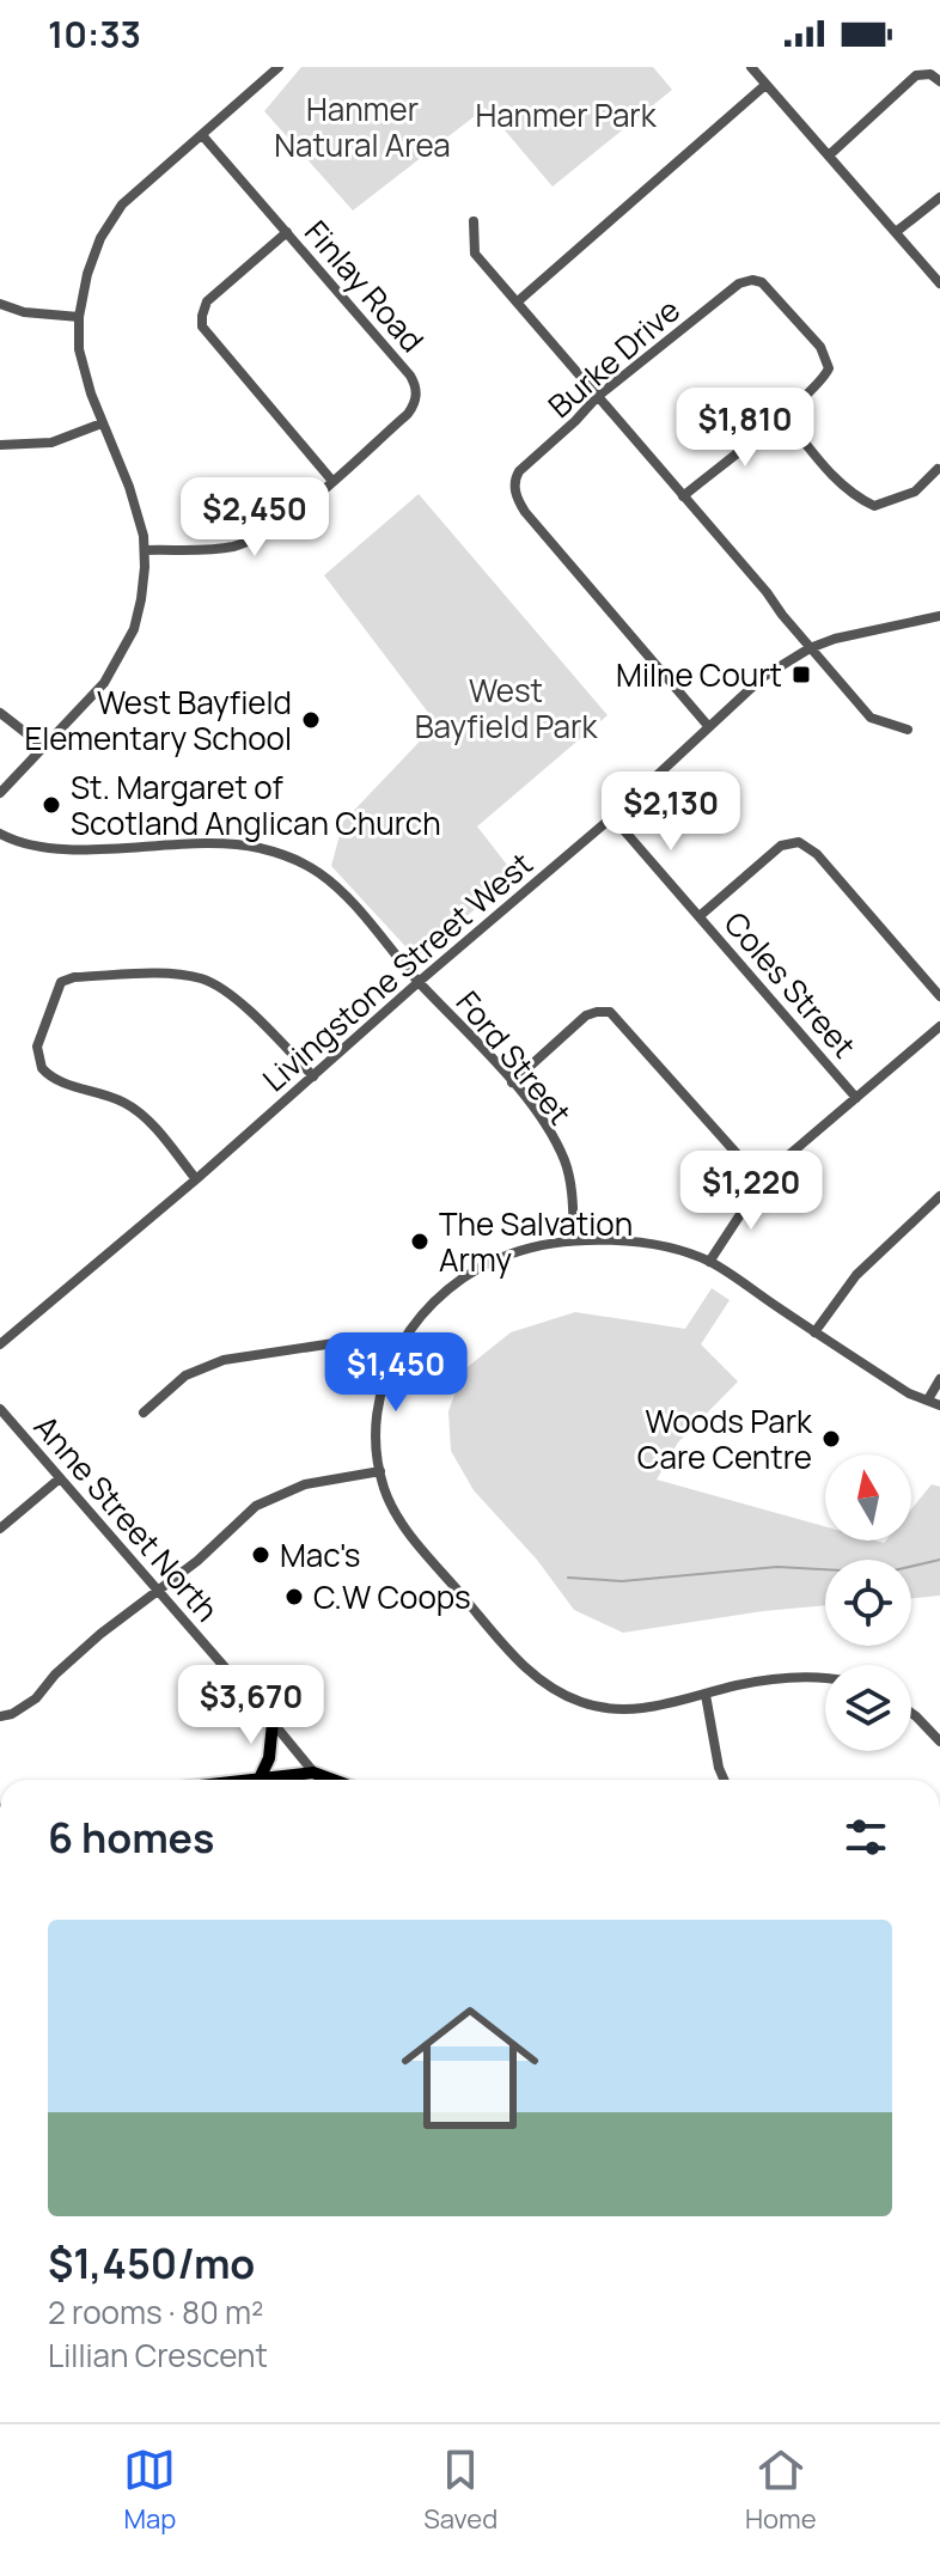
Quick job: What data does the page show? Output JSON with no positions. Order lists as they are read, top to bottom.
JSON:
{
  "streets": {
    "street": [
      "Finlay Road",
      "Burke Drive",
      "Livingstone Street West",
      "Coles Street",
      "Ford Street",
      "Anne Street North"
    ]
  },
  "crossings": [
    ["Burke Drive", "Livingstone Street West"],
    ["Livingstone Street West", "Coles Street"],
    ["Livingstone Street West", "Ford Street"]
  ],
  "parks": ["Hanmer Natural Area", "Hanmer Park", "West Bayfield Park"],
  "places": {
    "transit": ["Milne Court"],
    "other": [
      "West Bayfield Elementary School",
      "St. Margaret of Scotland Anglican Church",
      "The Salvation Army",
      "Woods Park Care Centre",
      "Mac's",
      "C.W Coops"
    ]
  },
  "north": "top",
  "page": {
    "status": "10:33",
    "price": [
      "$1,810",
      "$2,450",
      "$2,130",
      "$1,220",
      "$1,450",
      "$3,670"
    ],
    "heading": "6 homes",
    "list": [
      {
        "name": "$1,450/mo",
        "note": "2 rooms · 80 m² · Lillian Crescent"
      }
    ],
    "tabs": ["Map", "Saved", "Home"]
  }
}
